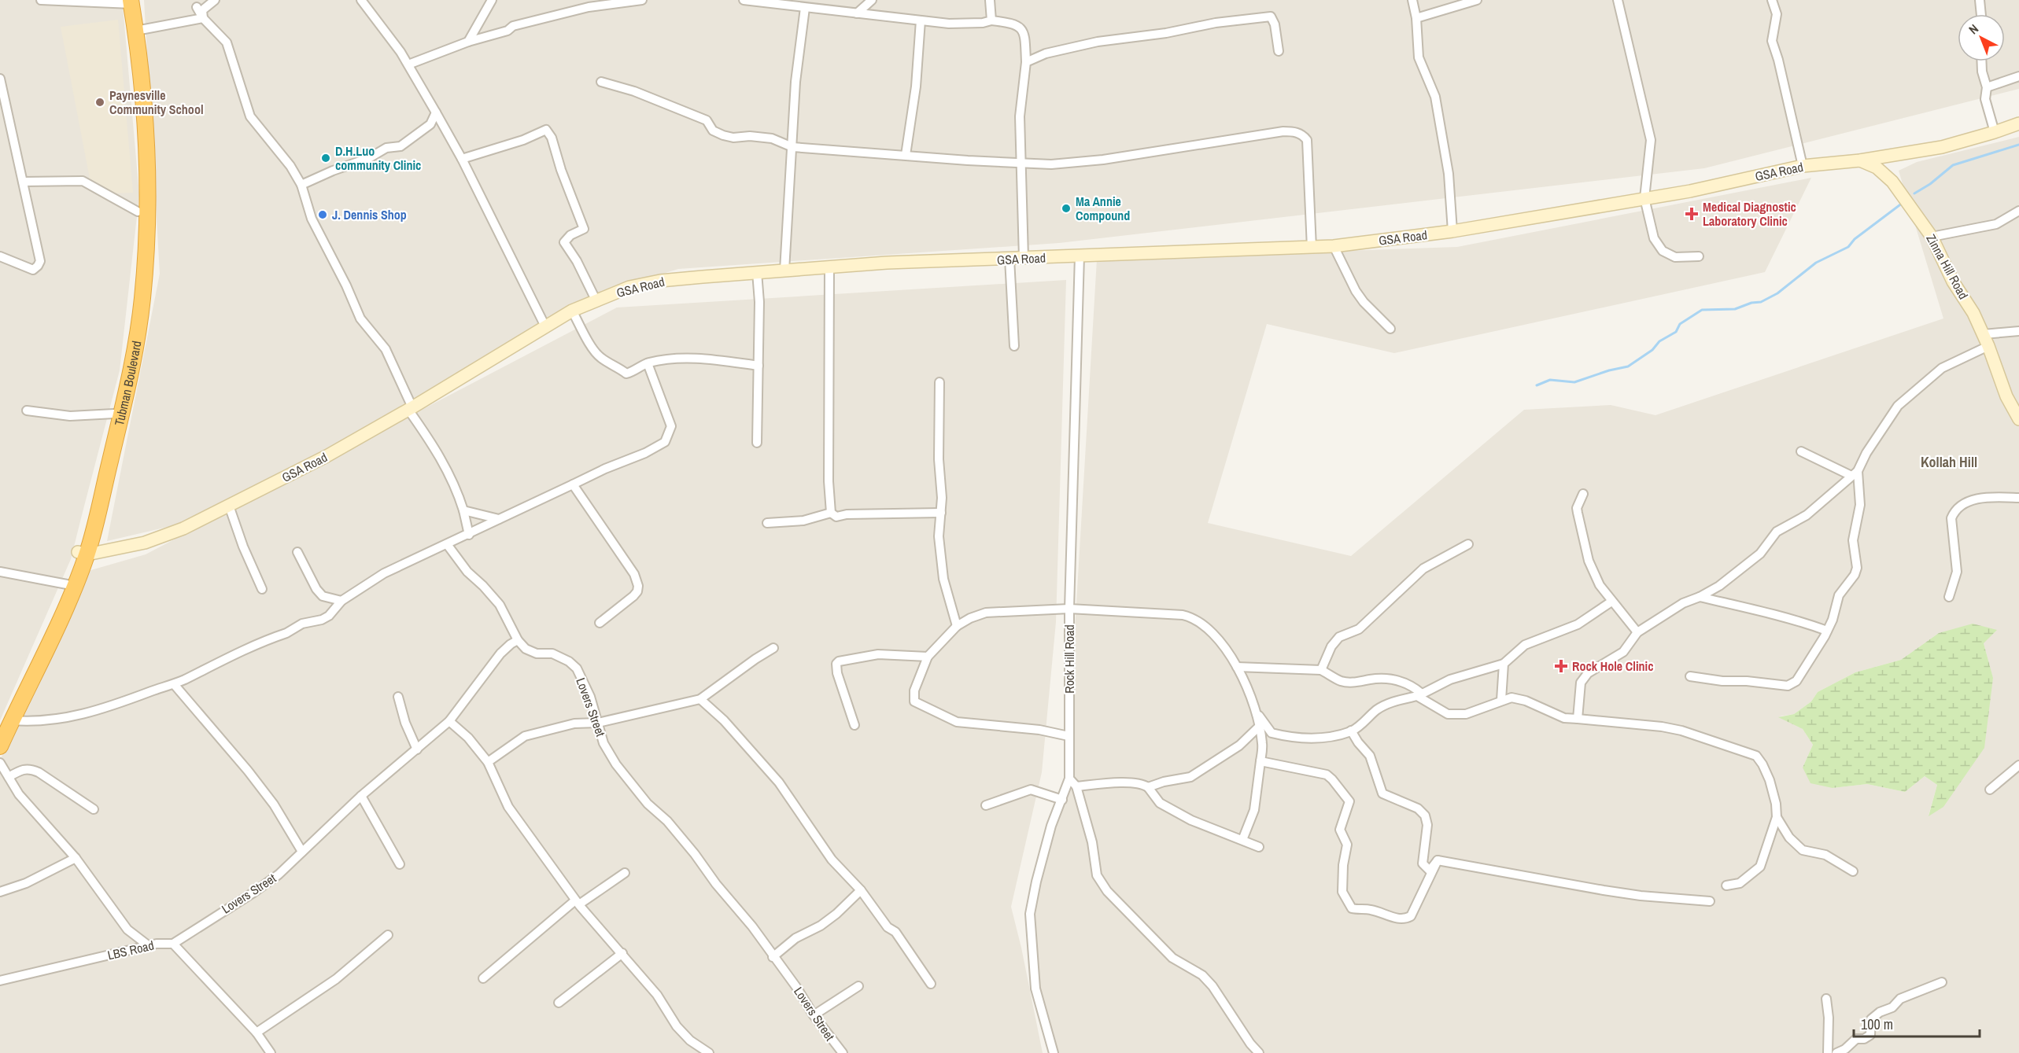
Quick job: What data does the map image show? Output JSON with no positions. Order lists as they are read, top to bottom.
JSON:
{
  "streets": {
    "highway": ["Tubman Boulevard"],
    "street": [
      "GSA Road",
      "Zinna Hill Road",
      "Rock Hill Road",
      "Lovers Street",
      "LBS Road"
    ]
  },
  "crossings": [
    ["GSA Road", "Zinna Hill Road"],
    ["GSA Road", "Tubman Boulevard"],
    ["GSA Road", "Rock Hill Road"],
    ["Lovers Street", "LBS Road"]
  ],
  "districts": ["Kollah Hill"],
  "places": {
    "other": [
      "Paynesville Community School",
      "D.H.Luo community Clinic",
      "Ma Annie Compound",
      "J. Dennis Shop"
    ],
    "health": ["Medical Diagnostic Laboratory Clinic", "Rock Hole Clinic"]
  },
  "scale_bar": "100 m",
  "north": "top left"
}
